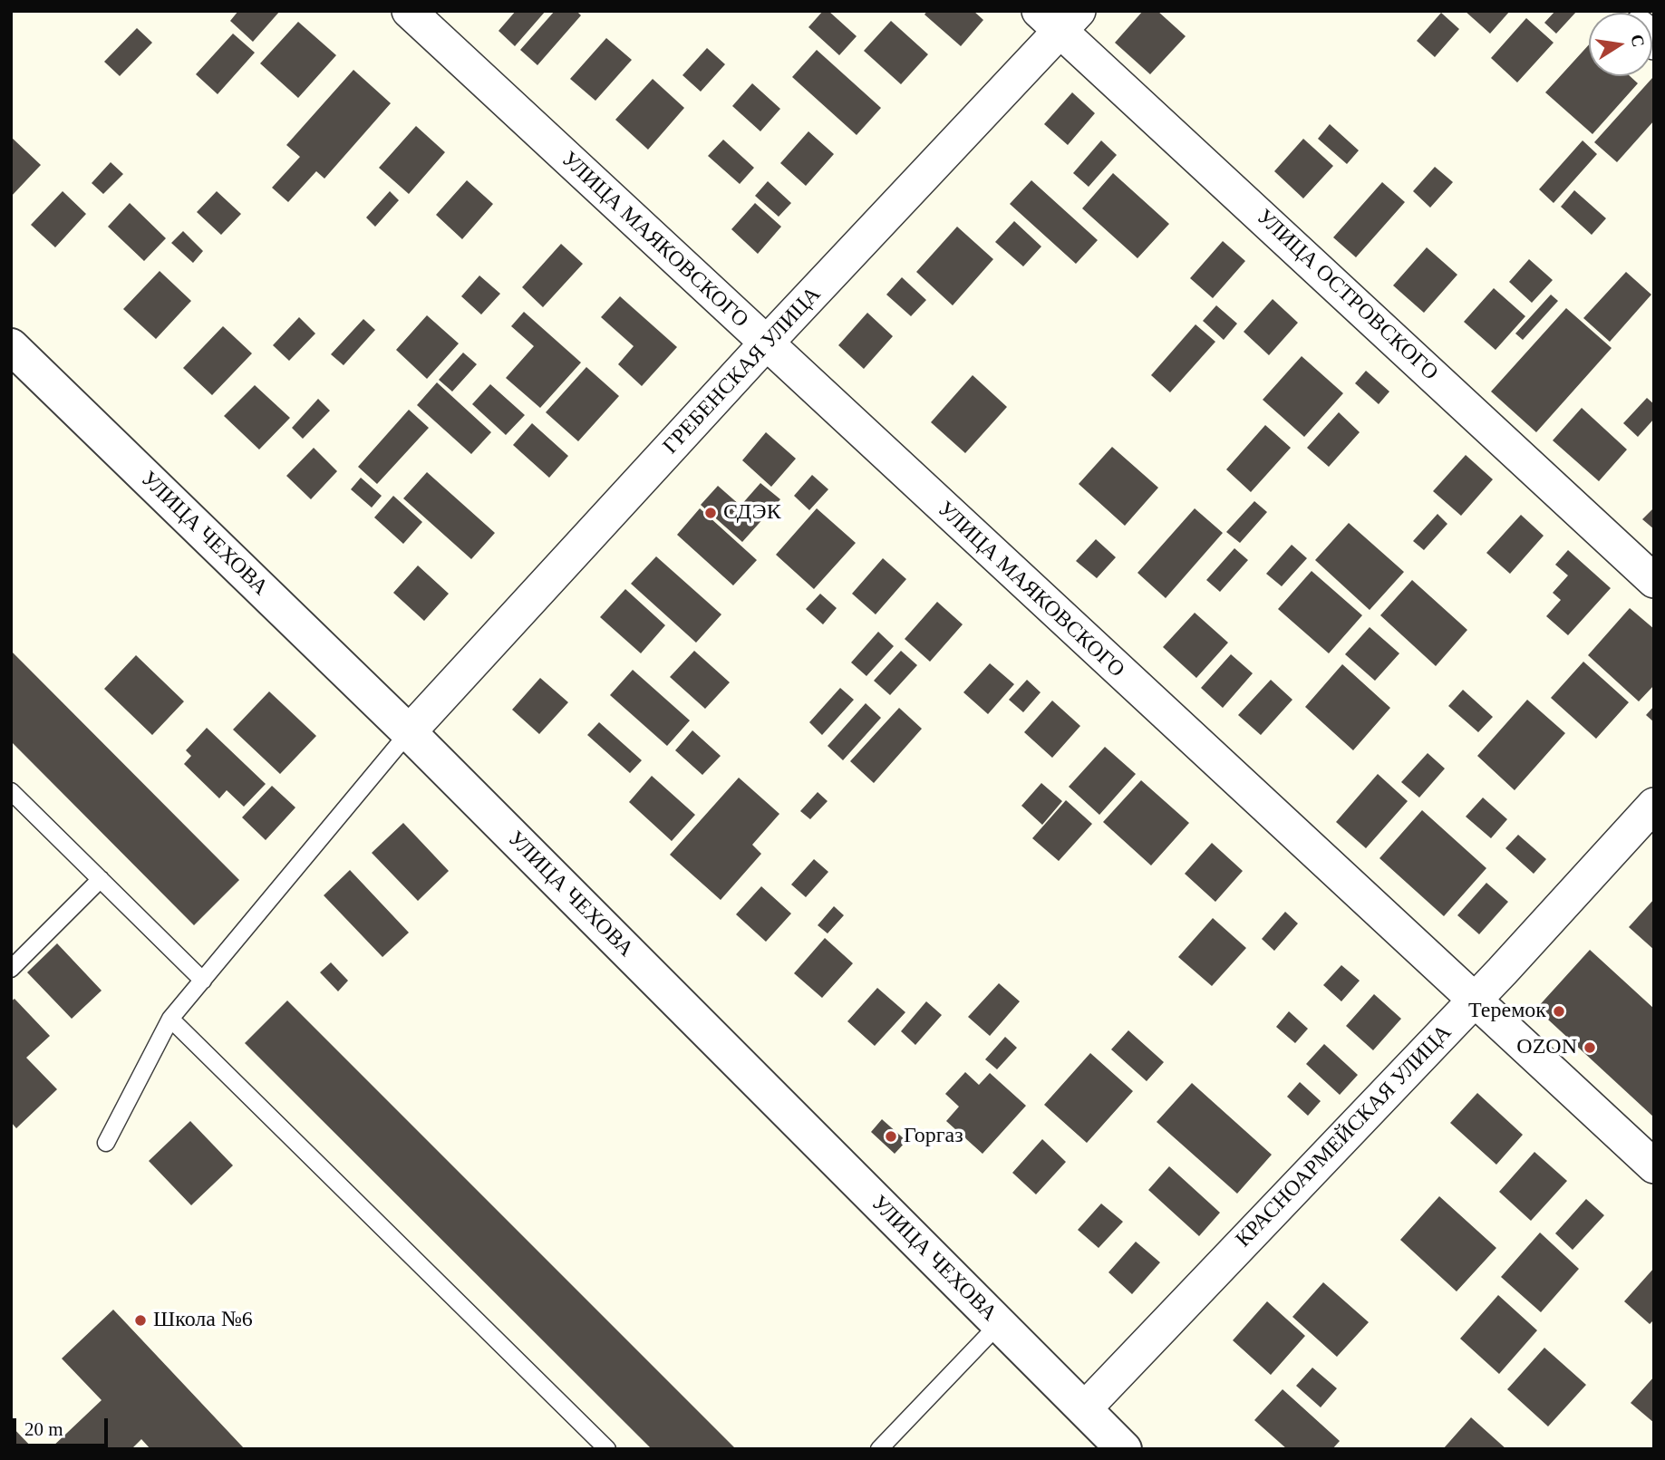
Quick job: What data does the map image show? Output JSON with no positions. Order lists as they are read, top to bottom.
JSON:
{
  "streets": {
    "street": [
      "УЛИЦА МАЯКОВСКОГО",
      "УЛИЦА ОСТРОВСКОГО",
      "ГРЕБЕНСКАЯ УЛИЦА",
      "УЛИЦА ЧЕХОВА",
      "КРАСНОАРМЕЙСКАЯ УЛИЦА"
    ]
  },
  "crossings": [
    ["УЛИЦА МАЯКОВСКОГО", "ГРЕБЕНСКАЯ УЛИЦА"],
    ["УЛИЦА МАЯКОВСКОГО", "КРАСНОАРМЕЙСКАЯ УЛИЦА"],
    ["УЛИЦА ОСТРОВСКОГО", "ГРЕБЕНСКАЯ УЛИЦА"],
    ["ГРЕБЕНСКАЯ УЛИЦА", "УЛИЦА ЧЕХОВА"],
    ["УЛИЦА ЧЕХОВА", "КРАСНОАРМЕЙСКАЯ УЛИЦА"]
  ],
  "places": [
    "СДЭК",
    "Теремок",
    "OZON",
    "Горгаз",
    "Школа №6"
  ],
  "scale_bar": "20 m",
  "north": "right"
}
